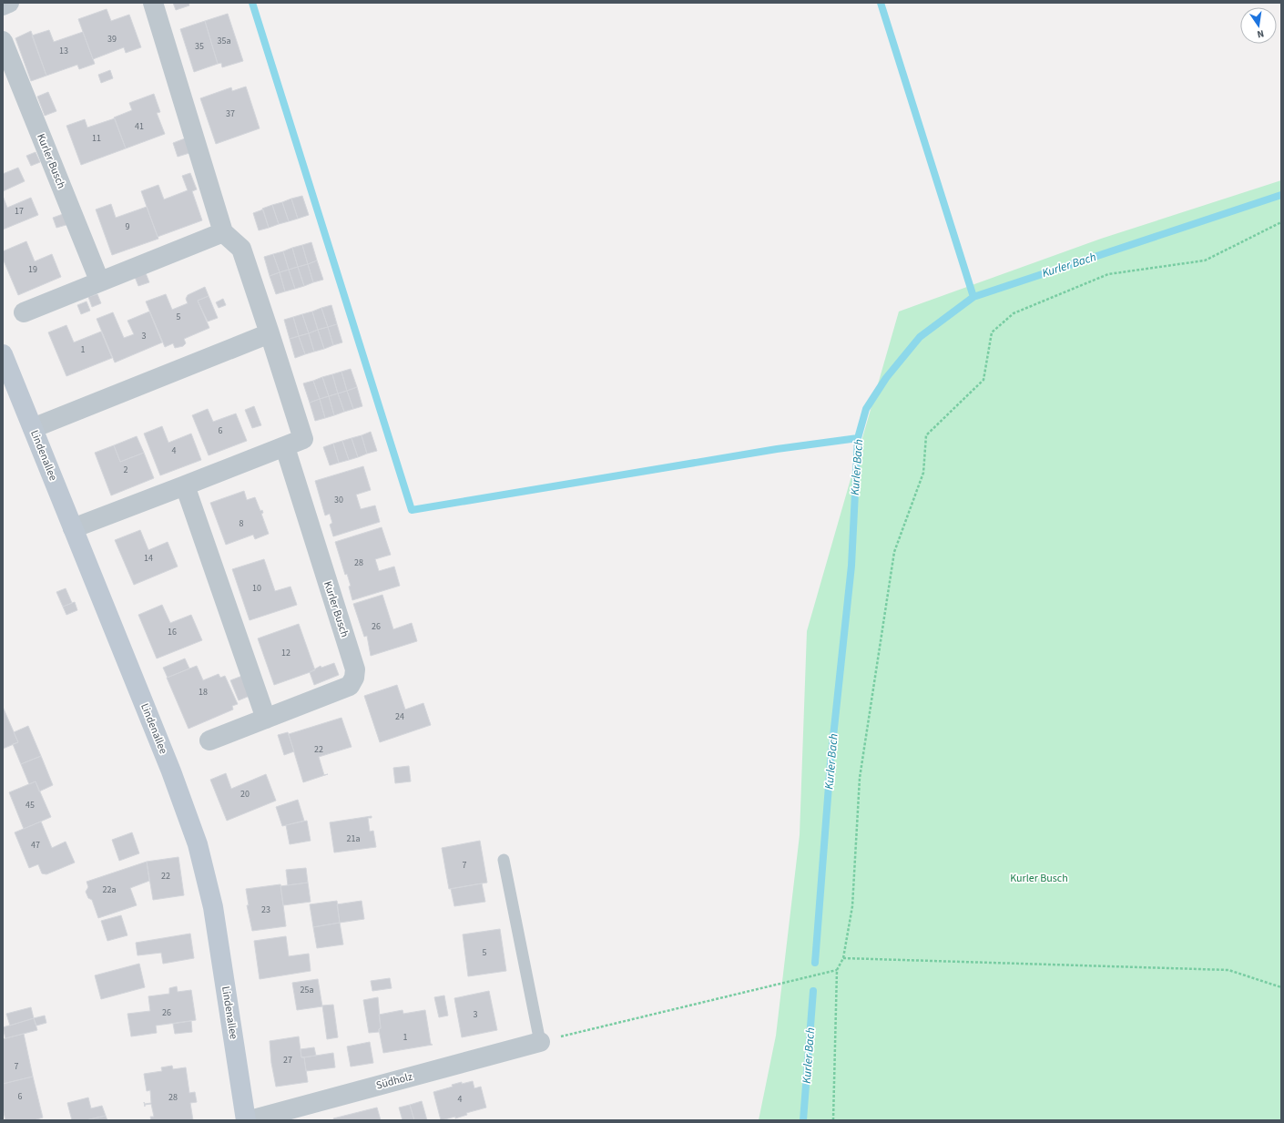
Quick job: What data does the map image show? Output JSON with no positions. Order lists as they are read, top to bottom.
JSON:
{
  "streets": {
    "main road": ["Lindenallee"],
    "street": ["Kurler Busch", "Südholz"]
  },
  "water": ["Kurler Bach"],
  "parks": ["Kurler Busch"],
  "house_numbers": [
    "39",
    "35a",
    "35",
    "13",
    "37",
    "41",
    "11",
    "17",
    "9",
    "19",
    "5",
    "3",
    "1",
    "6",
    "4",
    "2",
    "30",
    "8",
    "14",
    "28",
    "10",
    "26",
    "16",
    "12",
    "18",
    "24",
    "22",
    "20",
    "45",
    "21a",
    "47",
    "7",
    "22",
    "22a",
    "23",
    "5",
    "25a",
    "26",
    "3",
    "1",
    "27",
    "7",
    "6",
    "28",
    "4"
  ],
  "north": "bottom"
}
